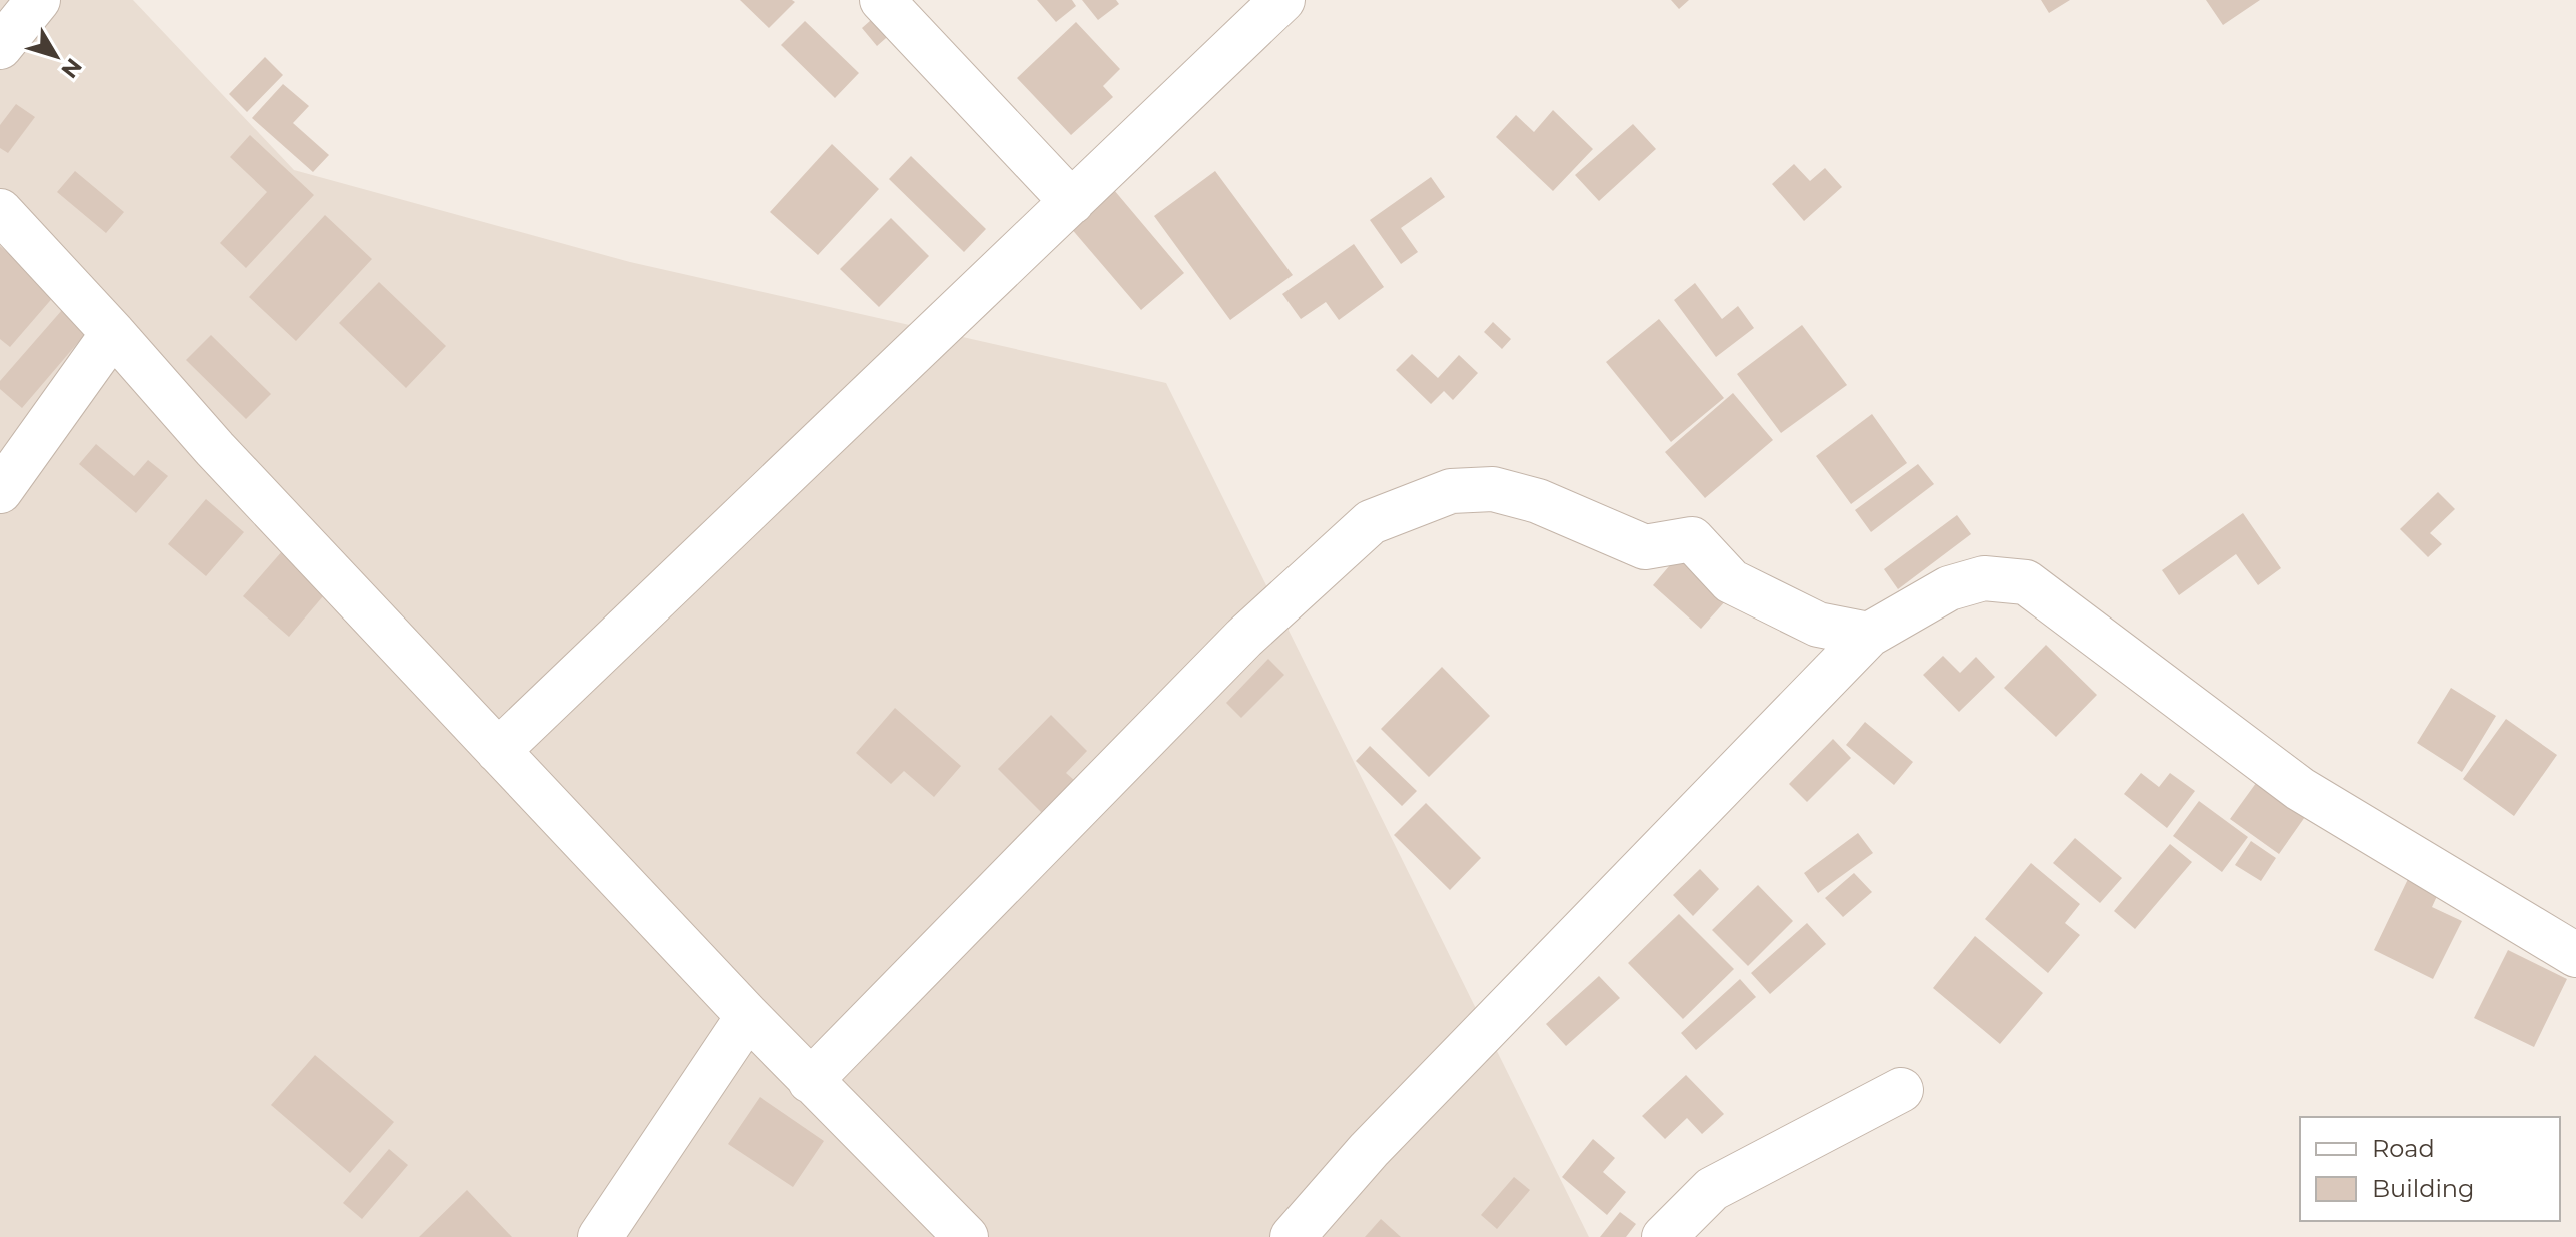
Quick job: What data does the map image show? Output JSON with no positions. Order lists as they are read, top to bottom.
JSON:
{
  "legend": ["Road", "Building"],
  "north": "bottom right"
}
